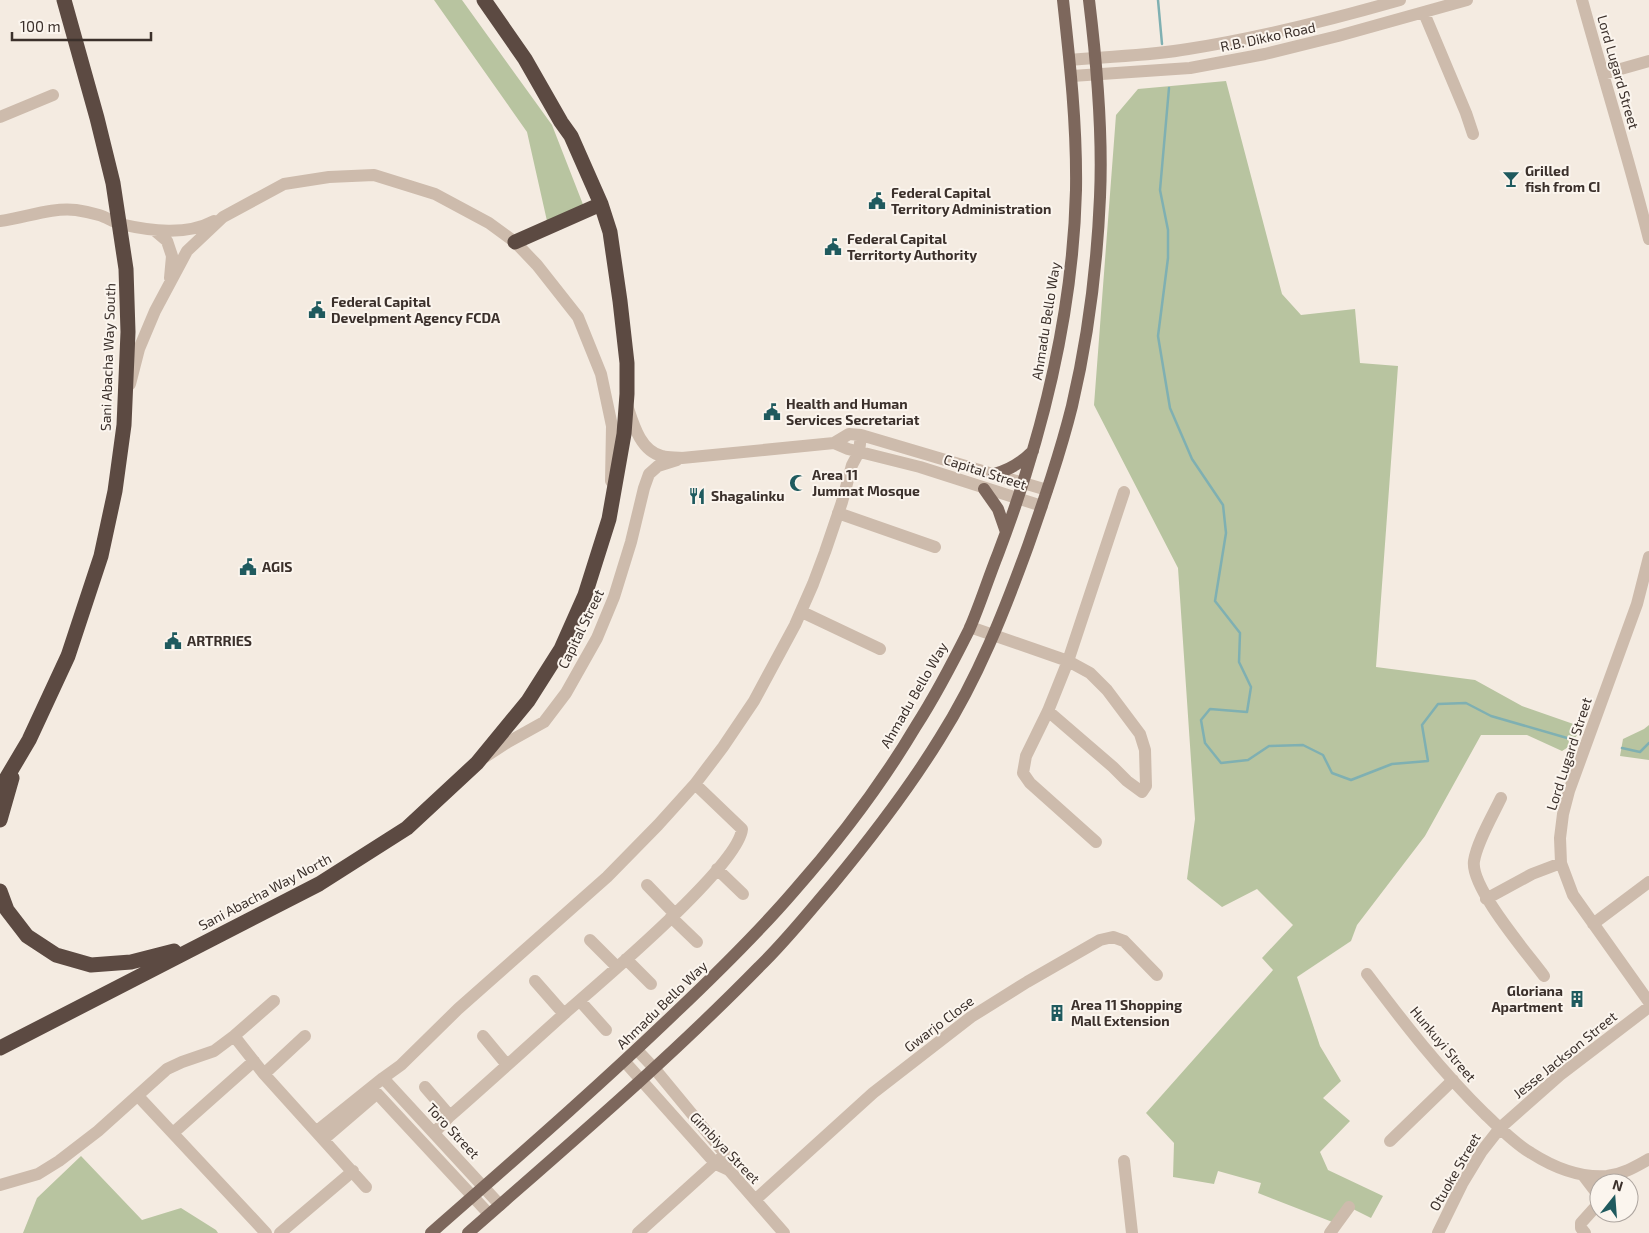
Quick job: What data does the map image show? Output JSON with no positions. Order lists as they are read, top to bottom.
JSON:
{
  "streets": {
    "highway": ["Sani Abacha Way South", "Sani Abacha Way North"],
    "main road": ["Ahmadu Bello Way"],
    "street": [
      "R.B. Dikko Road",
      "Lord Lugard Street",
      "Capital Street",
      "Gwarjo Close",
      "Hunkuyi Street",
      "Jesse Jackson Street",
      "Toro Street",
      "Gimbiya Street",
      "Otuoke Street"
    ]
  },
  "crossings": [
    ["R.B. Dikko Road", "Ahmadu Bello Way"],
    ["Ahmadu Bello Way", "Capital Street"],
    ["Ahmadu Bello Way", "Toro Street"],
    ["Ahmadu Bello Way", "Gimbiya Street"],
    ["Capital Street", "Sani Abacha Way North"],
    ["Gwarjo Close", "Gimbiya Street"],
    ["Hunkuyi Street", "Jesse Jackson Street"],
    ["Hunkuyi Street", "Otuoke Street"],
    ["Jesse Jackson Street", "Otuoke Street"]
  ],
  "places": {
    "bar": ["Grilled fish from CI"],
    "public building": [
      "Federal Capital Territory Administration",
      "Federal Capital Territorty Authority",
      "Federal Capital Develpment Agency FCDA",
      "Health and Human Services Secretariat",
      "AGIS",
      "ARTRRIES"
    ],
    "mosque": ["Area 11 Jummat Mosque"],
    "restaurant": ["Shagalinku"],
    "building": ["Gloriana Apartment", "Area 11 Shopping Mall Extension"]
  },
  "scale_bar": "100 m",
  "north": "top"
}
